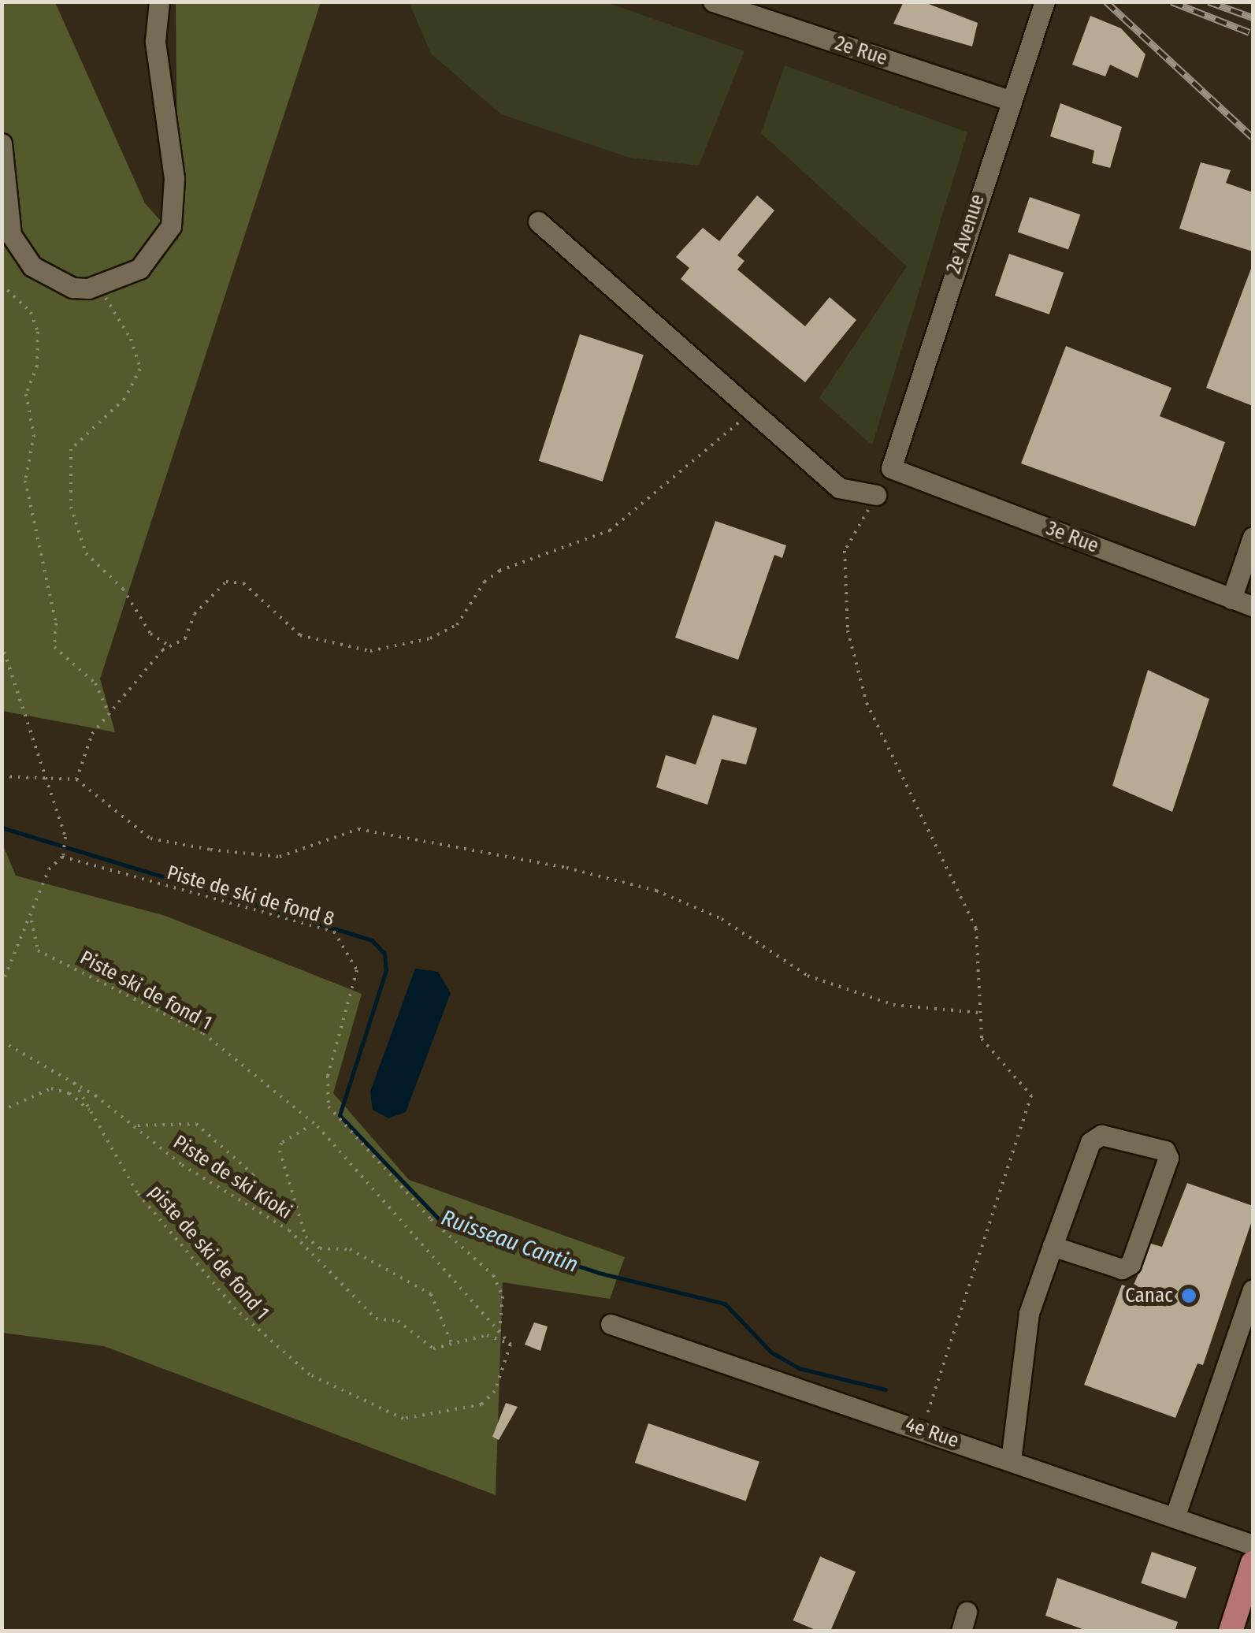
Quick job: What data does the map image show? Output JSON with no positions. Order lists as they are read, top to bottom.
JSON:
{
  "streets": {
    "street": [
      "2e Rue",
      "2e Avenue",
      "3e Rue",
      "4e Rue"
    ],
    "path": [
      "Piste de ski de fond 8",
      "Piste ski de fond 1",
      "Piste de ski Kioki",
      "piste de ski de fond 1"
    ]
  },
  "crossings": [
    ["2e Rue", "2e Avenue"],
    ["2e Avenue", "3e Rue"],
    ["Piste de ski de fond 8", "Piste ski de fond 1"],
    ["Piste de ski Kioki", "piste de ski de fond 1"]
  ],
  "water": ["Ruisseau Cantin"],
  "places": ["Canac"]
}
